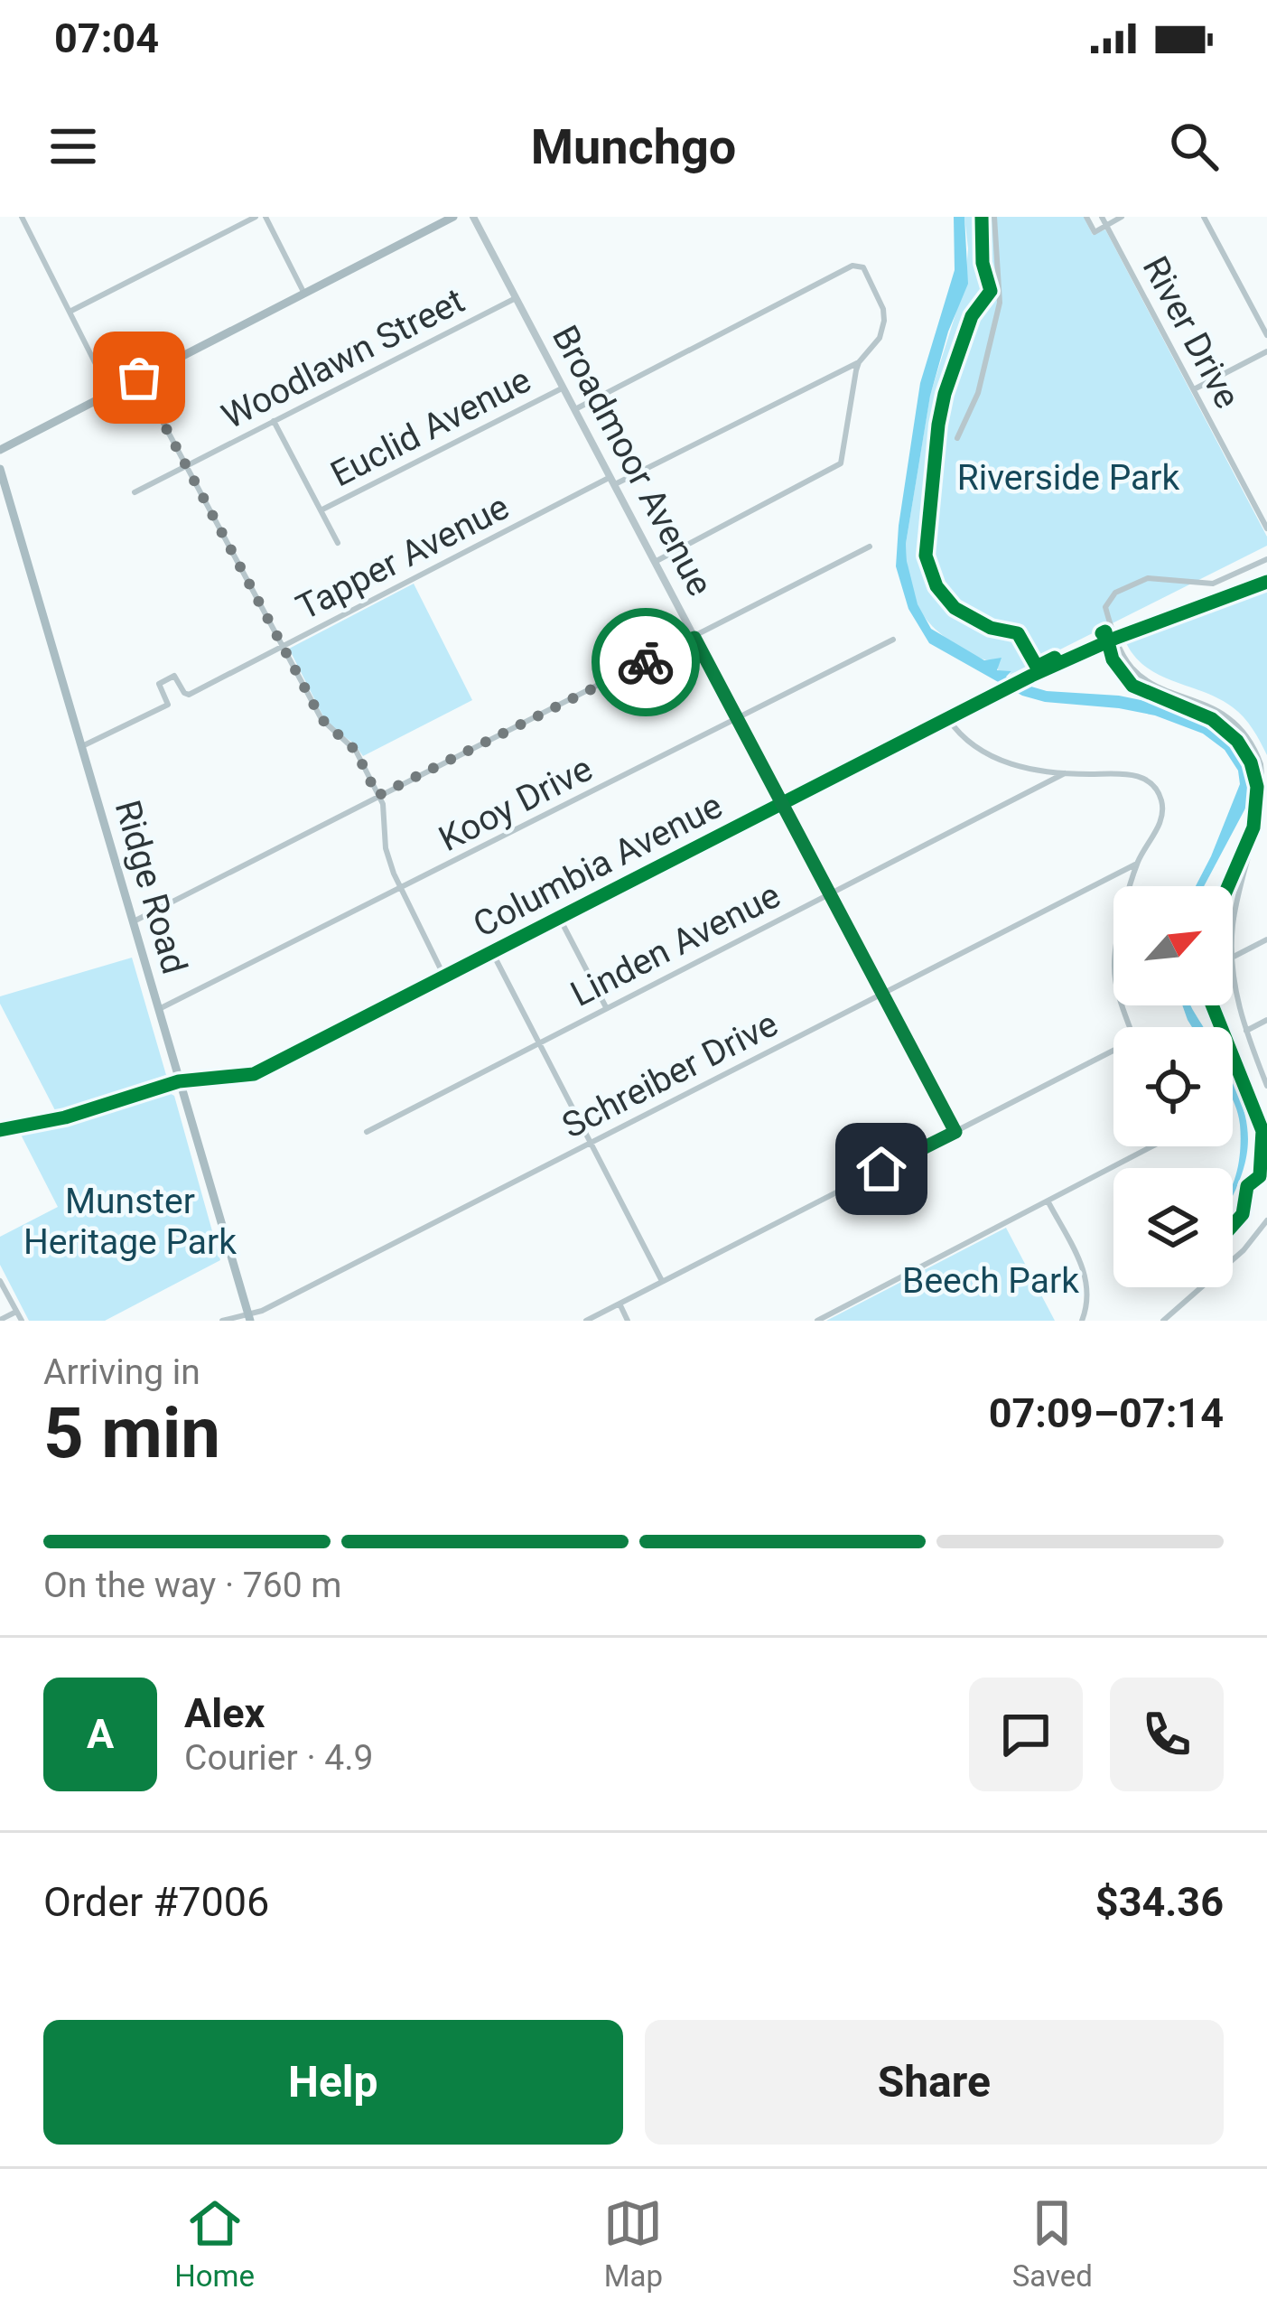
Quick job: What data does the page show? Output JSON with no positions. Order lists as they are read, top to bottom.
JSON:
{
  "streets": {
    "main road": ["Ridge Road"],
    "street": [
      "River Drive",
      "Woodlawn Street",
      "Euclid Avenue",
      "Broadmoor Avenue",
      "Tapper Avenue",
      "Kooy Drive",
      "Columbia Avenue",
      "Linden Avenue",
      "Schreiber Drive"
    ]
  },
  "crossings": [
    ["Woodlawn Street", "Broadmoor Avenue"],
    ["Euclid Avenue", "Broadmoor Avenue"],
    ["Euclid Avenue", "Tapper Avenue"],
    ["Broadmoor Avenue", "Tapper Avenue"],
    ["Broadmoor Avenue", "Kooy Drive"],
    ["Broadmoor Avenue", "Columbia Avenue"],
    ["Broadmoor Avenue", "Linden Avenue"],
    ["Broadmoor Avenue", "Schreiber Drive"],
    ["Tapper Avenue", "Ridge Road"],
    ["Kooy Drive", "Ridge Road"],
    ["Columbia Avenue", "Ridge Road"],
    ["Ridge Road", "Schreiber Drive"]
  ],
  "parks": ["Riverside Park", "Munster Heritage Park", "Beech Park"],
  "north": "top right",
  "page": {
    "status": "07:04",
    "header": "Munchgo",
    "heading": ["5 min", "Arriving in", "07:09–07:14"],
    "panel": [
      "Alex",
      "Courier · 4.9",
      "Order #7006",
      "$34.36"
    ],
    "bar": "On the way · 760 m",
    "round": "A",
    "buttons": ["Help", "Share"],
    "tabs": ["Home", "Map", "Saved"]
  }
}
